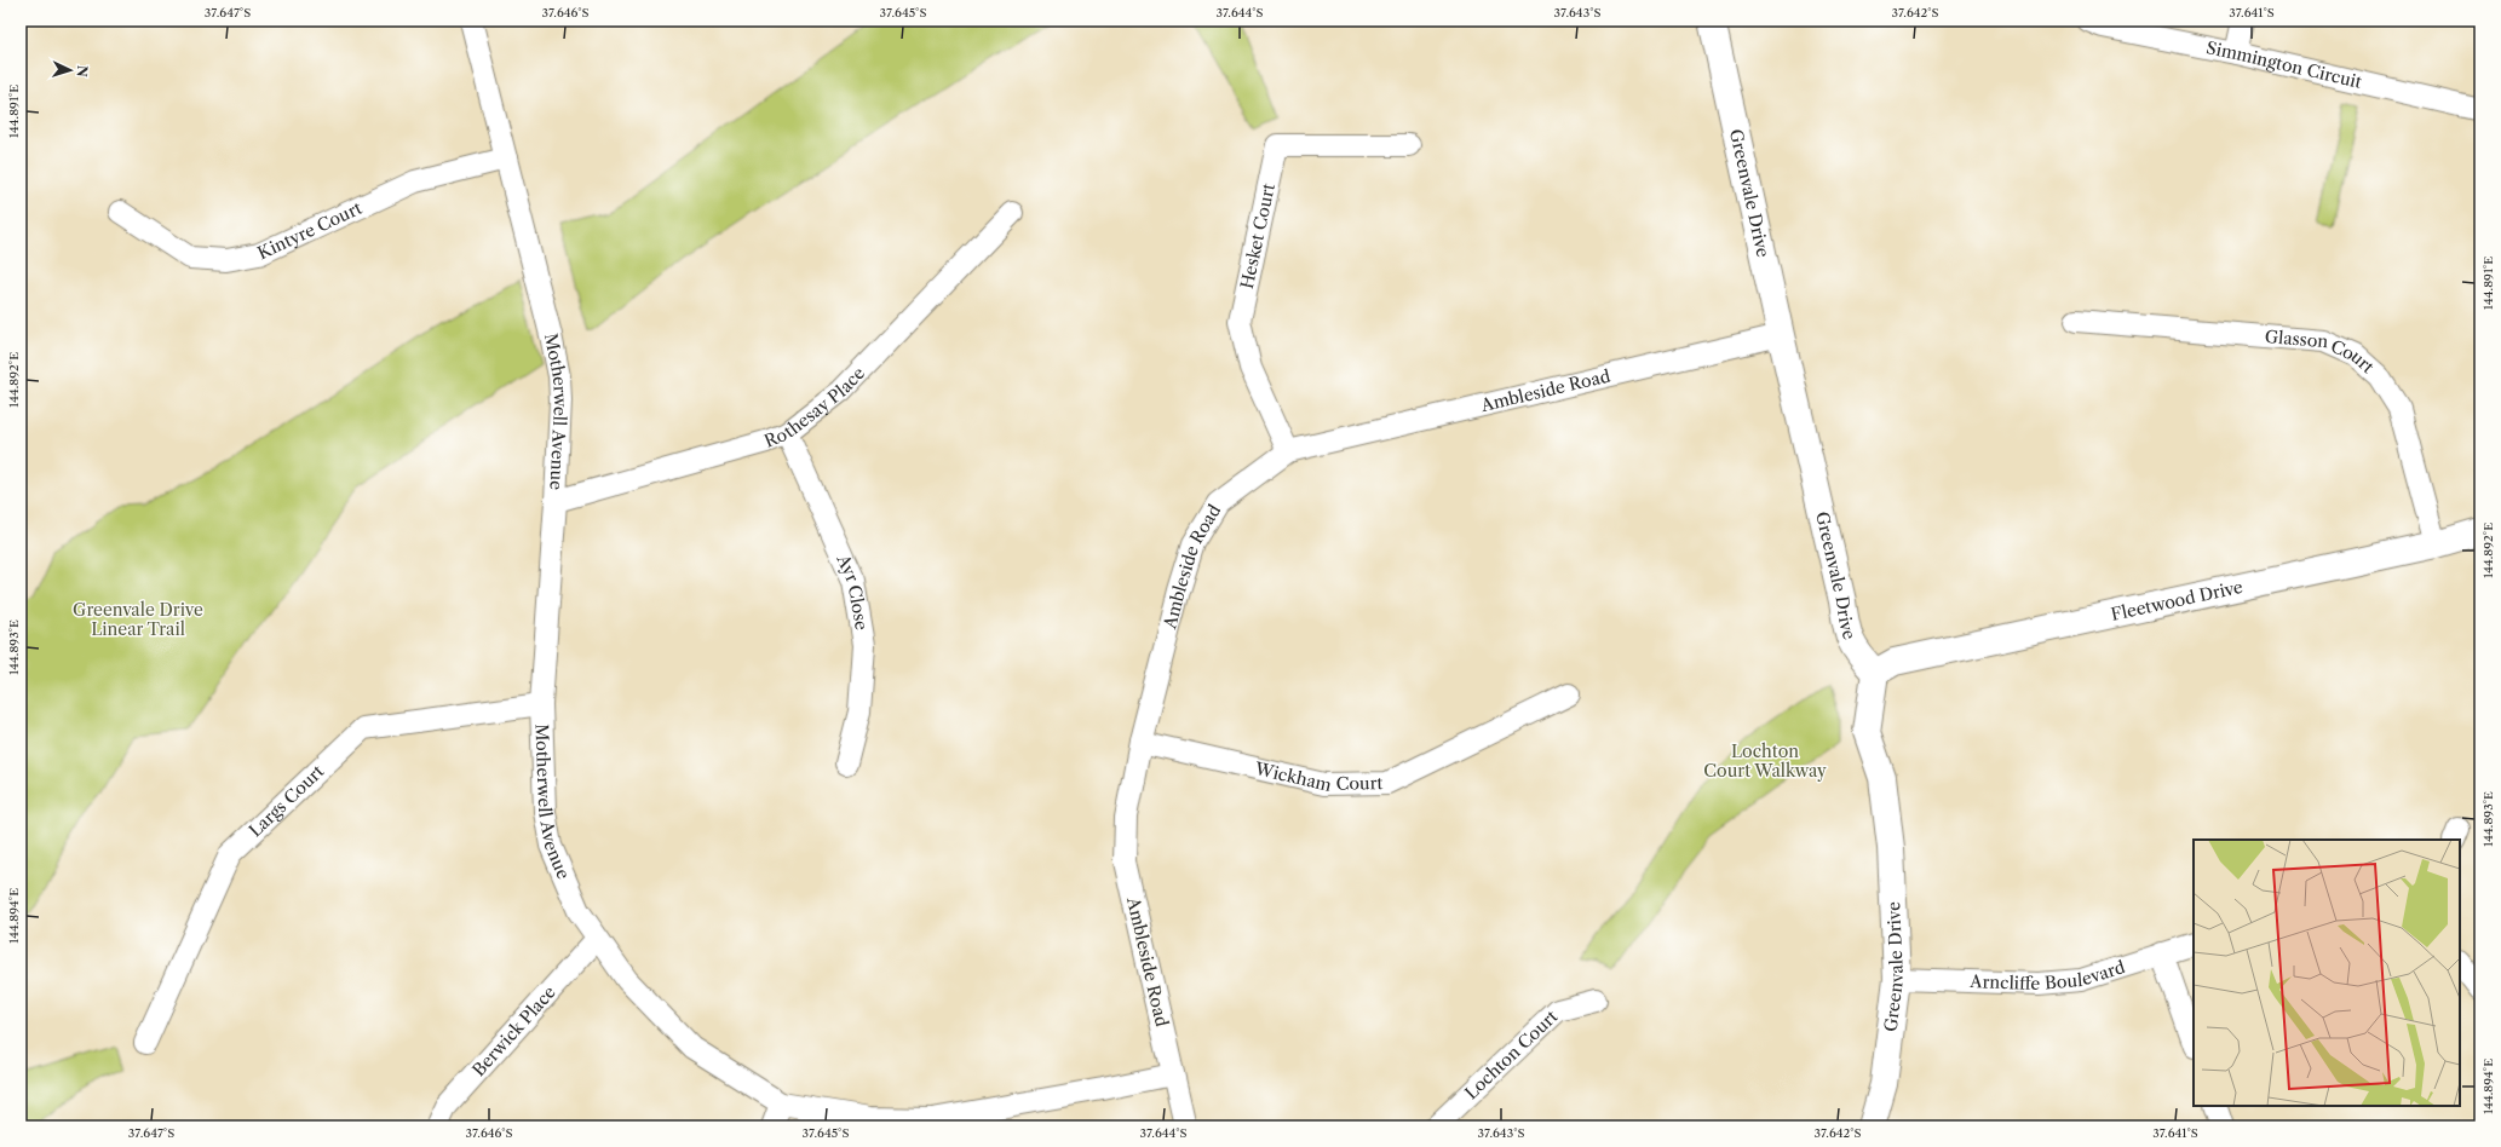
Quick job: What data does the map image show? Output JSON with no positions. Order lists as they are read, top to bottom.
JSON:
{
  "streets": {
    "street": [
      "Simmington Circuit",
      "Greenvale Drive",
      "Kintyre Court",
      "Hesket Court",
      "Glasson Court",
      "Ambleside Road",
      "Rothesay Place",
      "Motherwell Avenue",
      "Ayr Close",
      "Fleetwood Drive",
      "Wickham Court",
      "Largs Court",
      "Arncliffe Boulevard",
      "Berwick Place",
      "Lochton Court"
    ]
  },
  "crossings": [
    ["Greenvale Drive", "Ambleside Road"],
    ["Greenvale Drive", "Fleetwood Drive"],
    ["Greenvale Drive", "Arncliffe Boulevard"],
    ["Kintyre Court", "Motherwell Avenue"],
    ["Hesket Court", "Ambleside Road"],
    ["Glasson Court", "Fleetwood Drive"],
    ["Ambleside Road", "Motherwell Avenue"],
    ["Ambleside Road", "Wickham Court"],
    ["Rothesay Place", "Motherwell Avenue"],
    ["Rothesay Place", "Ayr Close"],
    ["Motherwell Avenue", "Largs Court"],
    ["Motherwell Avenue", "Berwick Place"]
  ],
  "parks": ["Greenvale Drive Linear Trail", "Lochton Court Walkway"],
  "north": "right",
  "coordinates": [
    "37.647°S",
    "37.646°S",
    "37.645°S",
    "37.644°S",
    "37.643°S",
    "37.642°S",
    "37.641°S",
    "144.891°E",
    "144.892°E",
    "144.893°E",
    "144.894°E"
  ]
}
